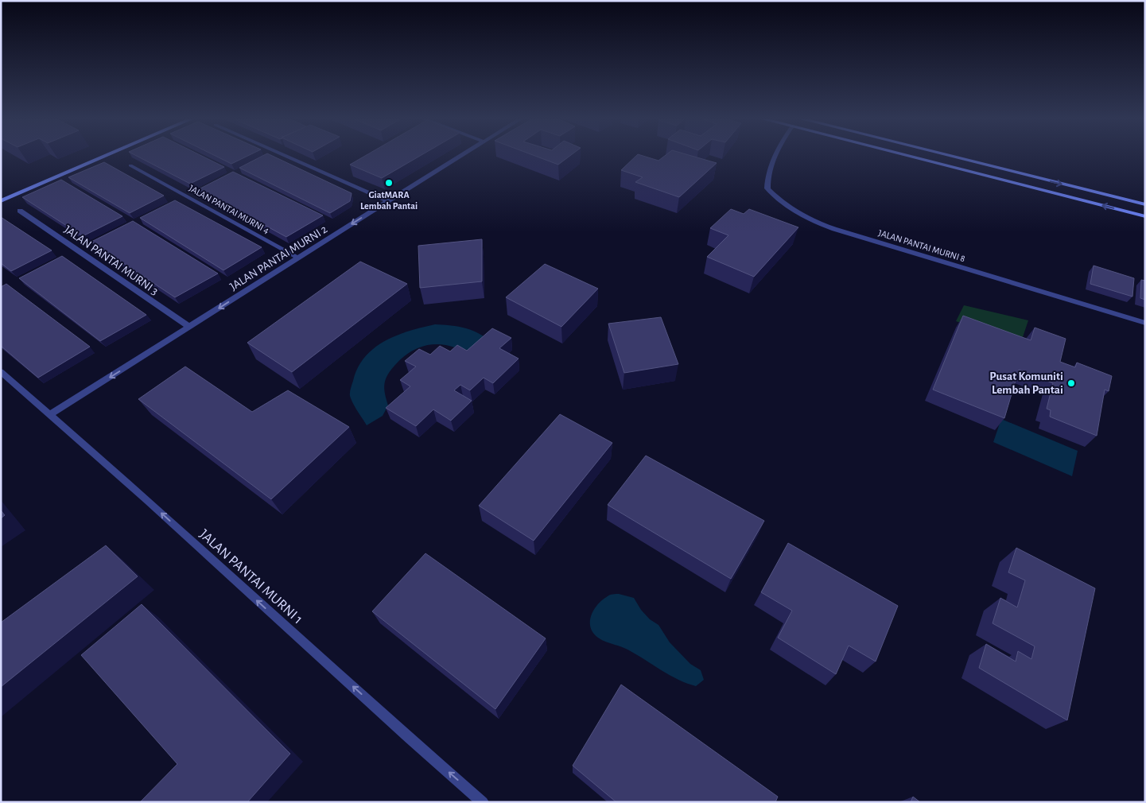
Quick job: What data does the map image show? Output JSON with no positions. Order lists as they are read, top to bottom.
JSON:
{
  "streets": {
    "street": [
      "JALAN PANTAI MURNI 4",
      "JALAN PANTAI MURNI 8",
      "JALAN PANTAI MURNI 2",
      "JALAN PANTAI MURNI 3",
      "JALAN PANTAI MURNI 1"
    ]
  },
  "crossings": [
    ["JALAN PANTAI MURNI 4", "JALAN PANTAI MURNI 2"],
    ["JALAN PANTAI MURNI 2", "JALAN PANTAI MURNI 3"],
    ["JALAN PANTAI MURNI 2", "JALAN PANTAI MURNI 1"]
  ],
  "one_way": ["JALAN PANTAI MURNI 2", "JALAN PANTAI MURNI 1"],
  "places": ["GiatMARA Lembah Pantai", "Pusat Komuniti Lembah Pantai"]
}
